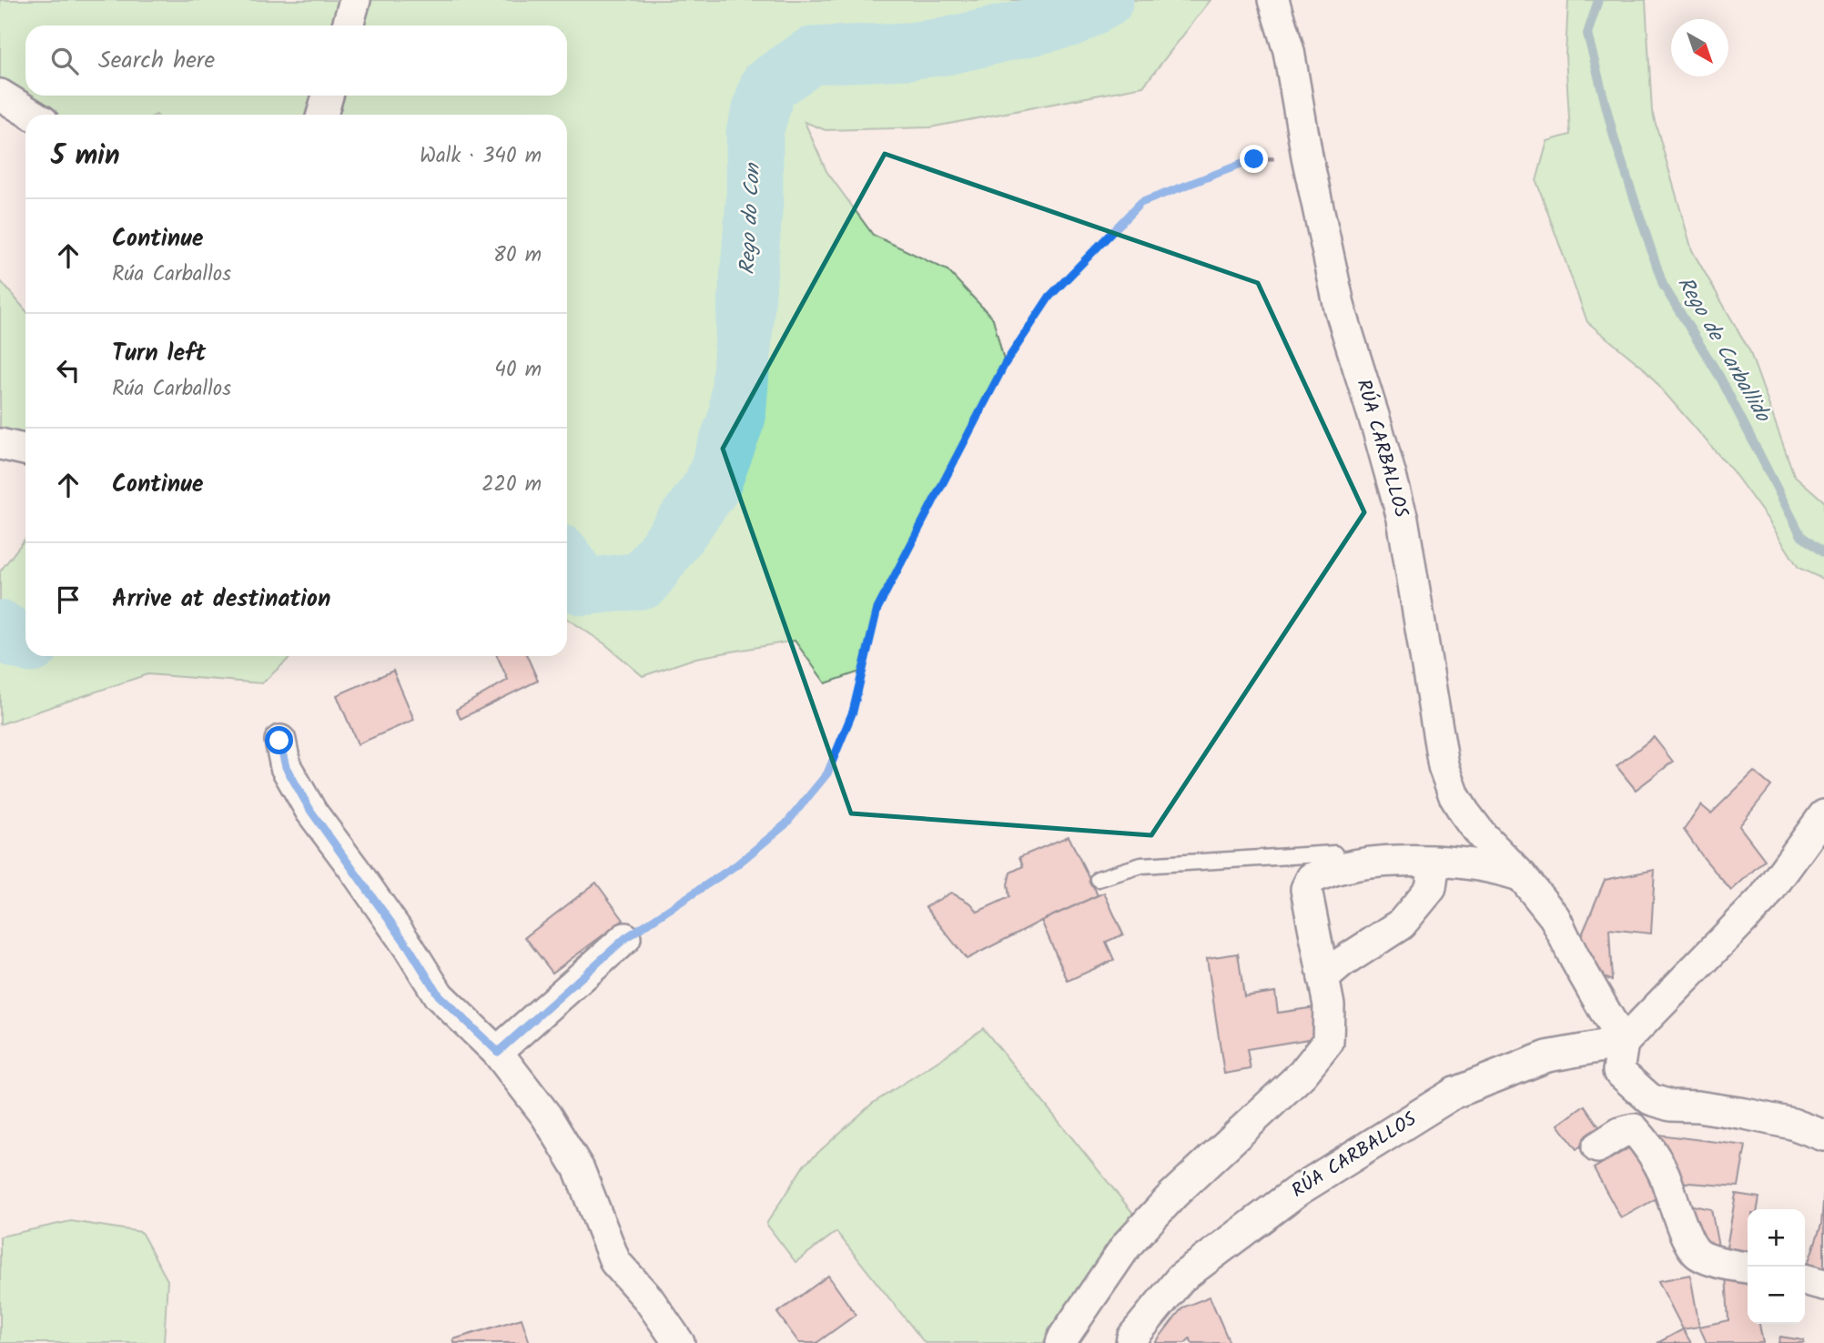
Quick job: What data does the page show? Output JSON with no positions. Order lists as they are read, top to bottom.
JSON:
{
  "streets": {
    "street": ["RÚA CARBALLOS"]
  },
  "water": ["Rego do Con", "Rego de Carballido"],
  "north": "bottom right",
  "page": {
    "search": "Search here",
    "heading": ["5 min", "Walk · 340 m"],
    "list": [
      ["Continue", "Rúa Carballos", "80 m"],
      ["Turn left", "Rúa Carballos", "40 m"],
      ["Continue", "220 m"],
      "Arrive at destination"
    ],
    "map_buttons": ["+", "−"]
  }
}
